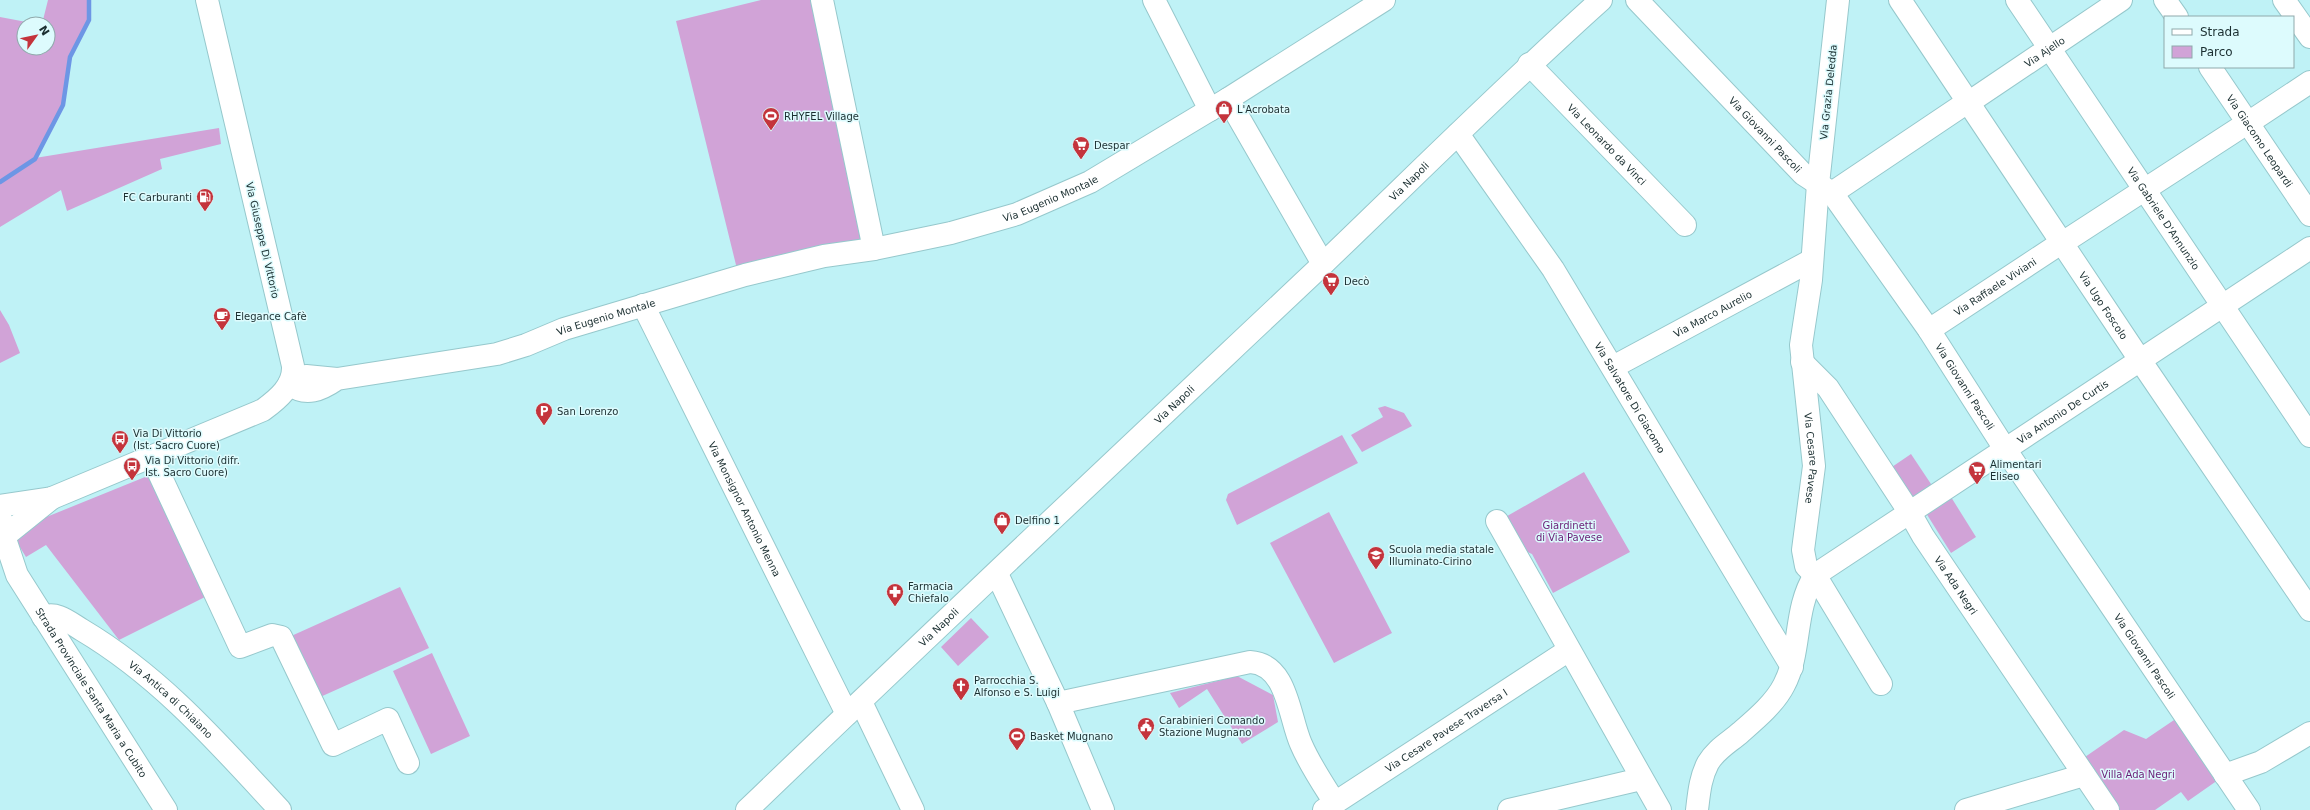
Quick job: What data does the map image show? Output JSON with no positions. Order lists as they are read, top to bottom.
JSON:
{
  "streets": {
    "street": [
      "Via Ajello",
      "Via Grazia Deledda",
      "Via Giovanni Pascoli",
      "Via Giacomo Leopardi",
      "Via Leonardo da Vinci",
      "Via Napoli",
      "Via Eugenio Montale",
      "Via Gabriele D'Annunzio",
      "Via Giuseppe Di Vittorio",
      "Via Raffaele Viviani",
      "Via Ugo Foscolo",
      "Via Marco Aurelio",
      "Via Salvatore Di Giacomo",
      "Via Antonio De Curtis",
      "Via Cesare Pavese",
      "Via Monsignor Antonio Menna",
      "Via Ada Negri",
      "Strada Provinciale Santa Maria a Cubito",
      "Via Antica di Chiaiano",
      "Via Cesare Pavese Traversa I"
    ]
  },
  "crossings": [
    ["Via Ajello", "Via Grazia Deledda"],
    ["Via Ajello", "Via Giovanni Pascoli"],
    ["Via Ajello", "Via Gabriele D'Annunzio"],
    ["Via Ajello", "Via Ugo Foscolo"],
    ["Via Ajello", "Via Cesare Pavese"],
    ["Via Grazia Deledda", "Via Giovanni Pascoli"],
    ["Via Grazia Deledda", "Via Cesare Pavese"],
    ["Via Giovanni Pascoli", "Via Raffaele Viviani"],
    ["Via Giovanni Pascoli", "Via Antonio De Curtis"],
    ["Via Giovanni Pascoli", "Via Cesare Pavese"],
    ["Via Giacomo Leopardi", "Via Raffaele Viviani"],
    ["Via Leonardo da Vinci", "Via Napoli"],
    ["Via Napoli", "Via Salvatore Di Giacomo"],
    ["Via Napoli", "Via Monsignor Antonio Menna"],
    ["Via Eugenio Montale", "Via Giuseppe Di Vittorio"],
    ["Via Eugenio Montale", "Via Monsignor Antonio Menna"],
    ["Via Gabriele D'Annunzio", "Via Raffaele Viviani"],
    ["Via Gabriele D'Annunzio", "Via Antonio De Curtis"],
    ["Via Raffaele Viviani", "Via Ugo Foscolo"],
    ["Via Ugo Foscolo", "Via Antonio De Curtis"],
    ["Via Marco Aurelio", "Via Salvatore Di Giacomo"],
    ["Via Marco Aurelio", "Via Cesare Pavese"],
    ["Via Antonio De Curtis", "Via Cesare Pavese"],
    ["Via Antonio De Curtis", "Via Ada Negri"],
    ["Via Cesare Pavese", "Via Ada Negri"],
    ["Strada Provinciale Santa Maria a Cubito", "Via Antica di Chiaiano"]
  ],
  "parks": ["Giardinetti di Via Pavese", "Villa Ada Negri"],
  "places": {
    "shop": ["L'Acrobata", "Delfino 1"],
    "sports": ["RHYFEL Village", "Basket Mugnano"],
    "supermarket": ["Despar", "Decò", "Alimentari Eliseo"],
    "fuel station": ["FC Carburanti"],
    "cafe": ["Elegance Cafè"],
    "parking": ["San Lorenzo"],
    "bus stop": ["Via Di Vittorio (Ist. Sacro Cuore)", "Via Di Vittorio (difr. Ist. Sacro Cuore)"],
    "school or university": ["Scuola media statale Illuminato-Cirino"],
    "pharmacy": ["Farmacia Chiefalo"],
    "church": ["Parrocchia S. Alfonso e S. Luigi"],
    "public building": ["Carabinieri Comando Stazione Mugnano"]
  },
  "legend": ["Strada", "Parco"],
  "north": "top right"
}
